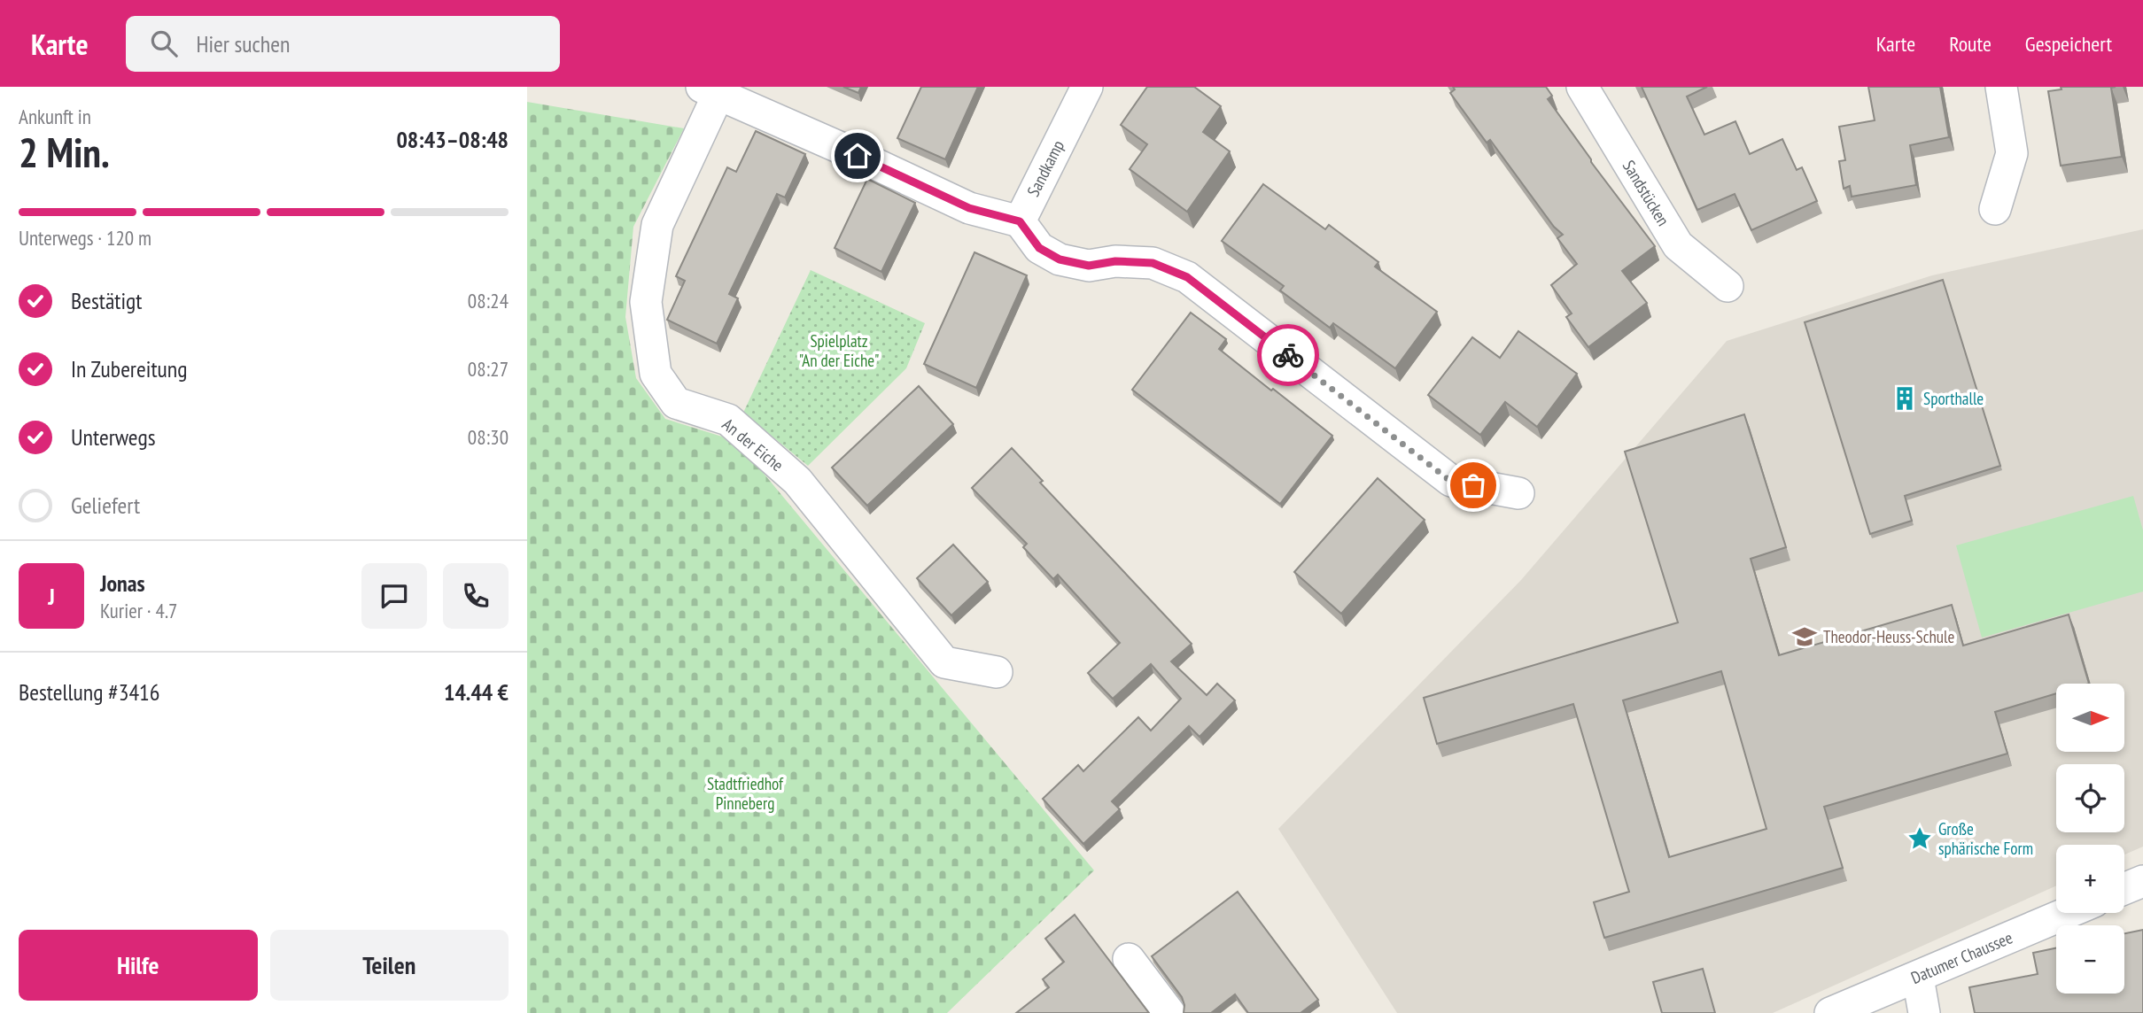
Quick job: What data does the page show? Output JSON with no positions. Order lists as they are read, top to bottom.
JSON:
{
  "streets": {
    "street": [
      "Sandkamp",
      "Sandstücken",
      "An der Eiche",
      "Datumer Chaussee"
    ]
  },
  "crossings": [
    ["Sandkamp", "An der Eiche"]
  ],
  "parks": ["Spielplatz \"An der Eiche\"", "Stadtfriedhof Pinneberg"],
  "places": {
    "building": ["Sporthalle"],
    "school or university": ["Theodor-Heuss-Schule"],
    "place": ["Große sphärische Form"]
  },
  "north": "right",
  "page": {
    "header": "Karte",
    "search": "Hier suchen",
    "nav": ["Karte", "Route", "Gespeichert"],
    "heading": ["2 Min.", "Ankunft in", "08:43–08:48"],
    "panel": [
      "Jonas",
      "Kurier · 4.7",
      "Bestellung #3416",
      "14.44 €"
    ],
    "bar": "Unterwegs · 120 m",
    "list": [
      ["Bestätigt", "08:24"],
      ["In Zubereitung", "08:27"],
      ["Unterwegs", "08:30"],
      "Geliefert"
    ],
    "round": "J",
    "map_buttons": ["+", "−"],
    "buttons": ["Hilfe", "Teilen"]
  }
}
